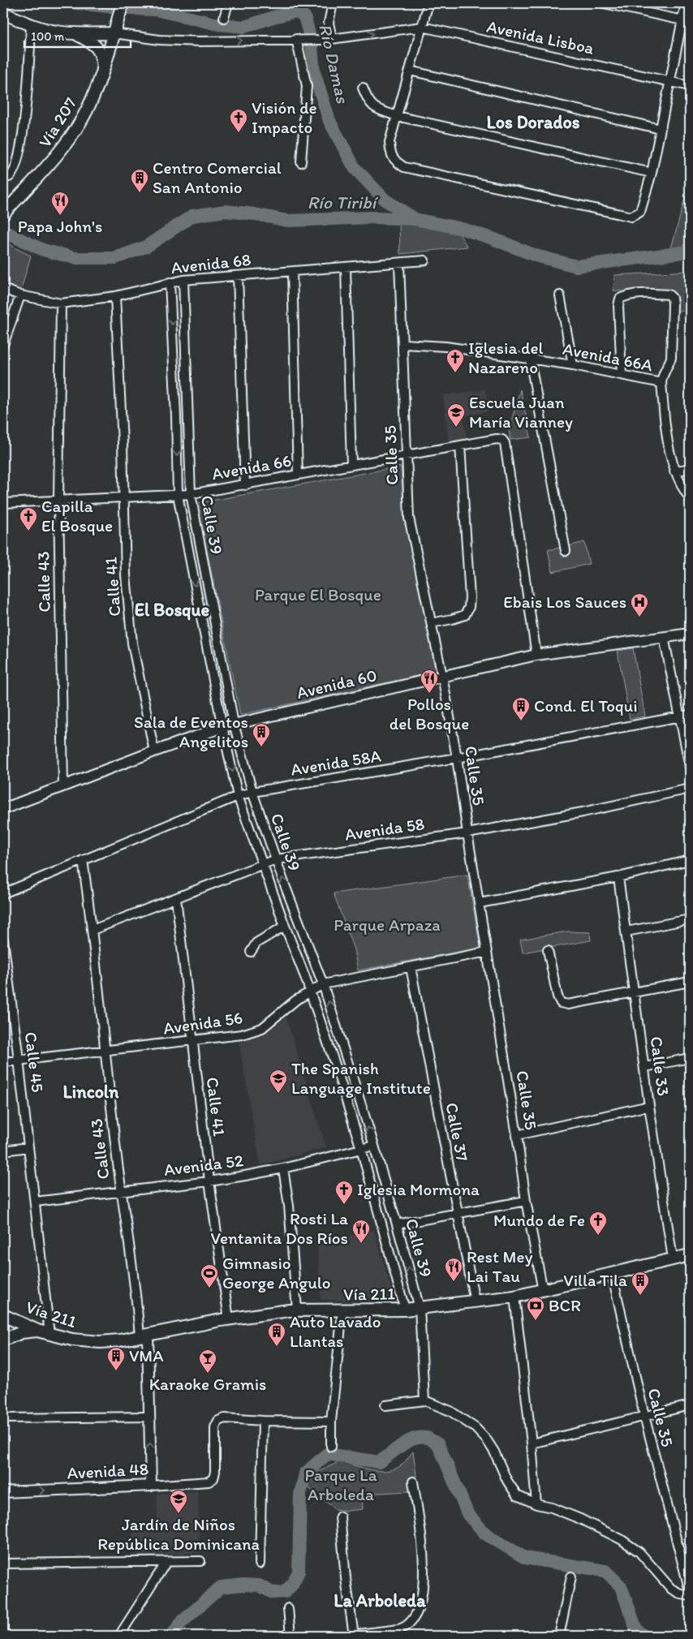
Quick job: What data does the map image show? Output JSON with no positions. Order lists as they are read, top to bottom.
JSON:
{
  "streets": {
    "main road": ["Vía 207", "Vía 211"],
    "street": [
      "Avenida Lisboa",
      "Avenida 68",
      "Avenida 66A",
      "Calle 35",
      "Avenida 66",
      "Calle 39",
      "Calle 43",
      "Calle 41",
      "Avenida 60",
      "Avenida 58A",
      "Avenida 58",
      "Avenida 56",
      "Calle 45",
      "Calle 33",
      "Calle 37",
      "Avenida 52",
      "Avenida 48"
    ]
  },
  "crossings": [
    ["Avenida Lisboa", "Vía 207"],
    ["Avenida 68", "Calle 35"],
    ["Avenida 68", "Calle 39"],
    ["Avenida 68", "Calle 43"],
    ["Avenida 68", "Calle 41"],
    ["Avenida 66A", "Calle 35"],
    ["Calle 35", "Avenida 66"],
    ["Calle 35", "Avenida 60"],
    ["Calle 35", "Avenida 58A"],
    ["Calle 35", "Avenida 58"],
    ["Calle 35", "Avenida 56"],
    ["Calle 35", "Vía 211"],
    ["Avenida 66", "Calle 39"],
    ["Avenida 66", "Calle 43"],
    ["Avenida 66", "Calle 41"],
    ["Avenida 66", "Avenida 60"],
    ["Calle 39", "Avenida 60"],
    ["Calle 39", "Avenida 58A"],
    ["Calle 39", "Avenida 58"],
    ["Calle 39", "Avenida 56"],
    ["Calle 39", "Avenida 52"],
    ["Calle 39", "Vía 211"],
    ["Calle 43", "Avenida 60"],
    ["Calle 43", "Avenida 58A"],
    ["Calle 43", "Avenida 58"],
    ["Calle 43", "Avenida 56"],
    ["Calle 43", "Avenida 52"],
    ["Calle 43", "Vía 211"],
    ["Calle 43", "Avenida 48"],
    ["Calle 41", "Avenida 60"],
    ["Calle 41", "Avenida 58"],
    ["Calle 41", "Avenida 56"],
    ["Calle 41", "Avenida 52"],
    ["Calle 41", "Vía 211"],
    ["Avenida 56", "Calle 45"],
    ["Avenida 56", "Calle 37"],
    ["Calle 45", "Avenida 52"],
    ["Calle 45", "Vía 211"],
    ["Calle 33", "Vía 211"],
    ["Calle 37", "Vía 211"]
  ],
  "one_way": ["Avenida Lisboa"],
  "districts": [
    "Los Dorados",
    "El Bosque",
    "Lincoln",
    "La Arboleda"
  ],
  "water": ["Río Damas", "Río Tiribí"],
  "parks": ["Parque El Bosque", "Parque Arpaza", "Parque La Arboleda"],
  "places": {
    "church": [
      "Visión de Impacto",
      "Iglesia del Nazareno",
      "Capilla El Bosque",
      "Iglesia Mormona",
      "Mundo de Fe"
    ],
    "building": [
      "Centro Comercial San Antonio",
      "Cond. El Toqui",
      "Sala de Eventos Angelitos",
      "Villa Tila",
      "Auto Lavado Llantas",
      "VMA"
    ],
    "restaurant": [
      "Papa John's",
      "Pollos del Bosque",
      "Rosti La Ventanita Dos Ríos",
      "Rest Mey Lai Tau"
    ],
    "school or university": ["Escuela Juan María Vianney", "The Spanish Language Institute", "Jardín de Niños República Dominicana"],
    "hospital": ["Ebais Los Sauces"],
    "sports": ["Gimnasio George Angulo"],
    "bank": ["BCR"],
    "bar": ["Karaoke Gramis"]
  },
  "scale_bar": "100 m"
}
